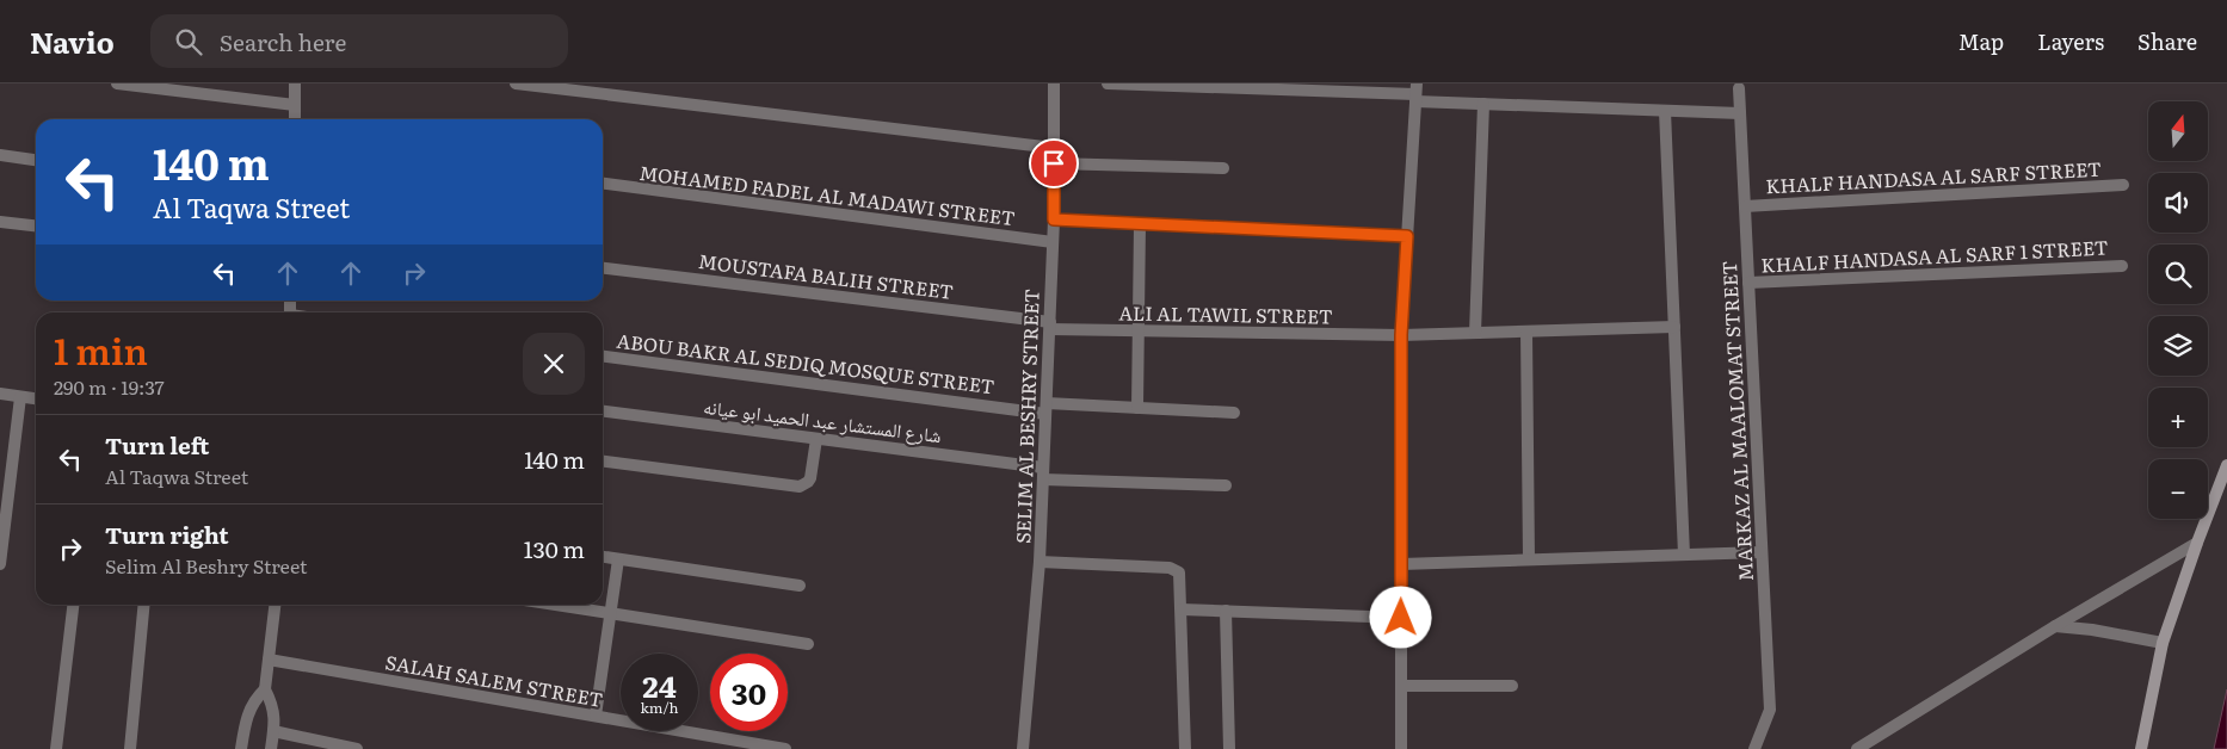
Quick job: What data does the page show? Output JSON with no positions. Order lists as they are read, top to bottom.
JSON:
{
  "streets": {
    "street": [
      "KHALF HANDASA AL SARF STREET",
      "MOHAMED FADEL AL MADAWI STREET",
      "KHALF HANDASA AL SARF 1 STREET",
      "MOUSTAFA BALIH STREET",
      "ALI AL TAWIL STREET",
      "ABOU BAKR AL SEDIQ MOSQUE STREET",
      "SELIM AL BESHRY STREET",
      "شارع المستشار عبد الحميد ابو عيانه",
      "MARKAZ AL MAALOMAT STREET",
      "SALAH SALEM STREET"
    ]
  },
  "crossings": [
    ["KHALF HANDASA AL SARF STREET", "MARKAZ AL MAALOMAT STREET"],
    ["MOHAMED FADEL AL MADAWI STREET", "SELIM AL BESHRY STREET"],
    ["KHALF HANDASA AL SARF 1 STREET", "MARKAZ AL MAALOMAT STREET"],
    ["MOUSTAFA BALIH STREET", "ALI AL TAWIL STREET"],
    ["MOUSTAFA BALIH STREET", "SELIM AL BESHRY STREET"],
    ["ALI AL TAWIL STREET", "SELIM AL BESHRY STREET"],
    ["ABOU BAKR AL SEDIQ MOSQUE STREET", "SELIM AL BESHRY STREET"],
    ["SELIM AL BESHRY STREET", "شارع المستشار عبد الحميد ابو عيانه"]
  ],
  "north": "top",
  "page": {
    "header": "Navio",
    "search": "Search here",
    "nav": ["Map", "Layers", "Share"],
    "map_buttons": ["+", "−"],
    "turn": ["140 m", "Al Taqwa Street"],
    "heading": ["1 min", "290 m · 19:37"],
    "list": [
      {
        "name": "Turn left",
        "note": "Al Taqwa Street",
        "value": "140 m"
      },
      {
        "name": "Turn right",
        "note": "Selim Al Beshry Street",
        "value": "130 m"
      }
    ],
    "speed": "24 km/h",
    "limit": "30"
  }
}
